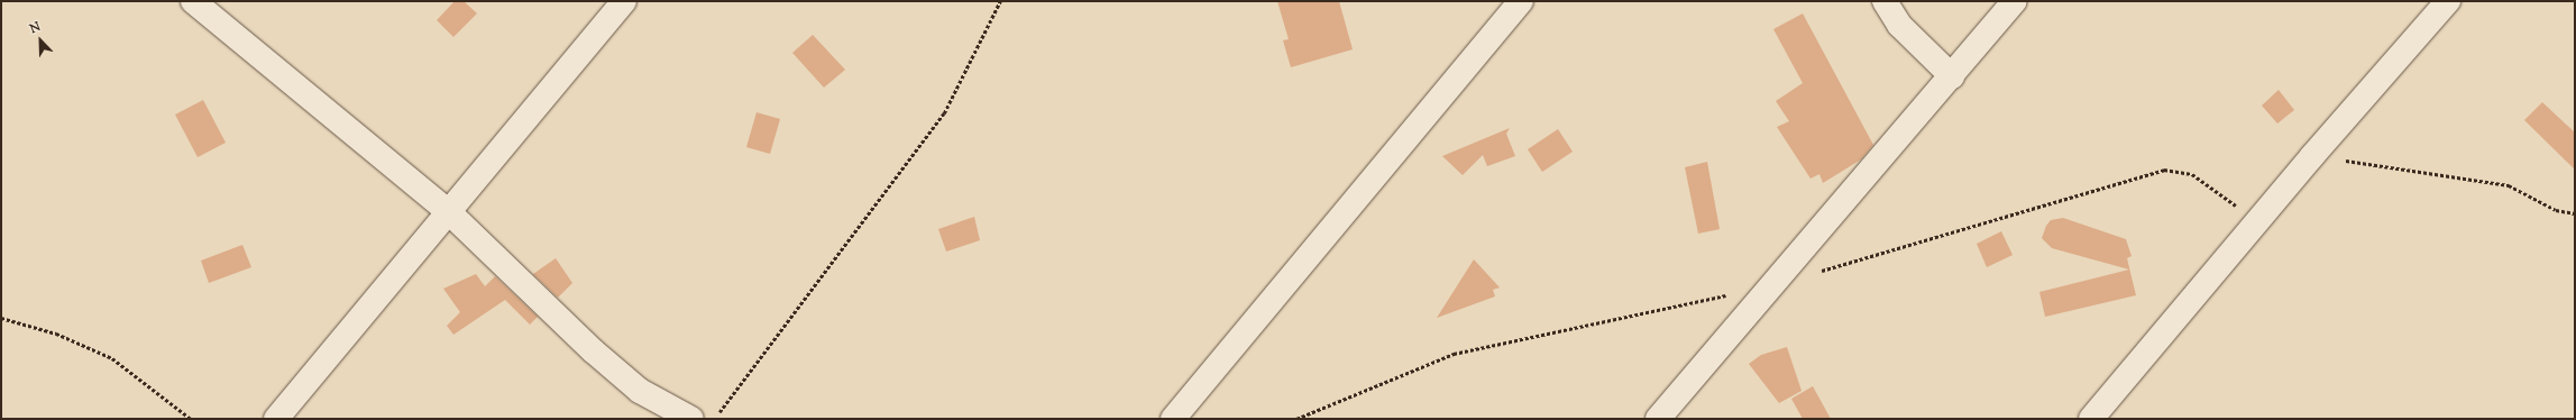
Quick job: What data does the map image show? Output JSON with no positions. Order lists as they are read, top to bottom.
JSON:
{
  "north": "top left"
}
